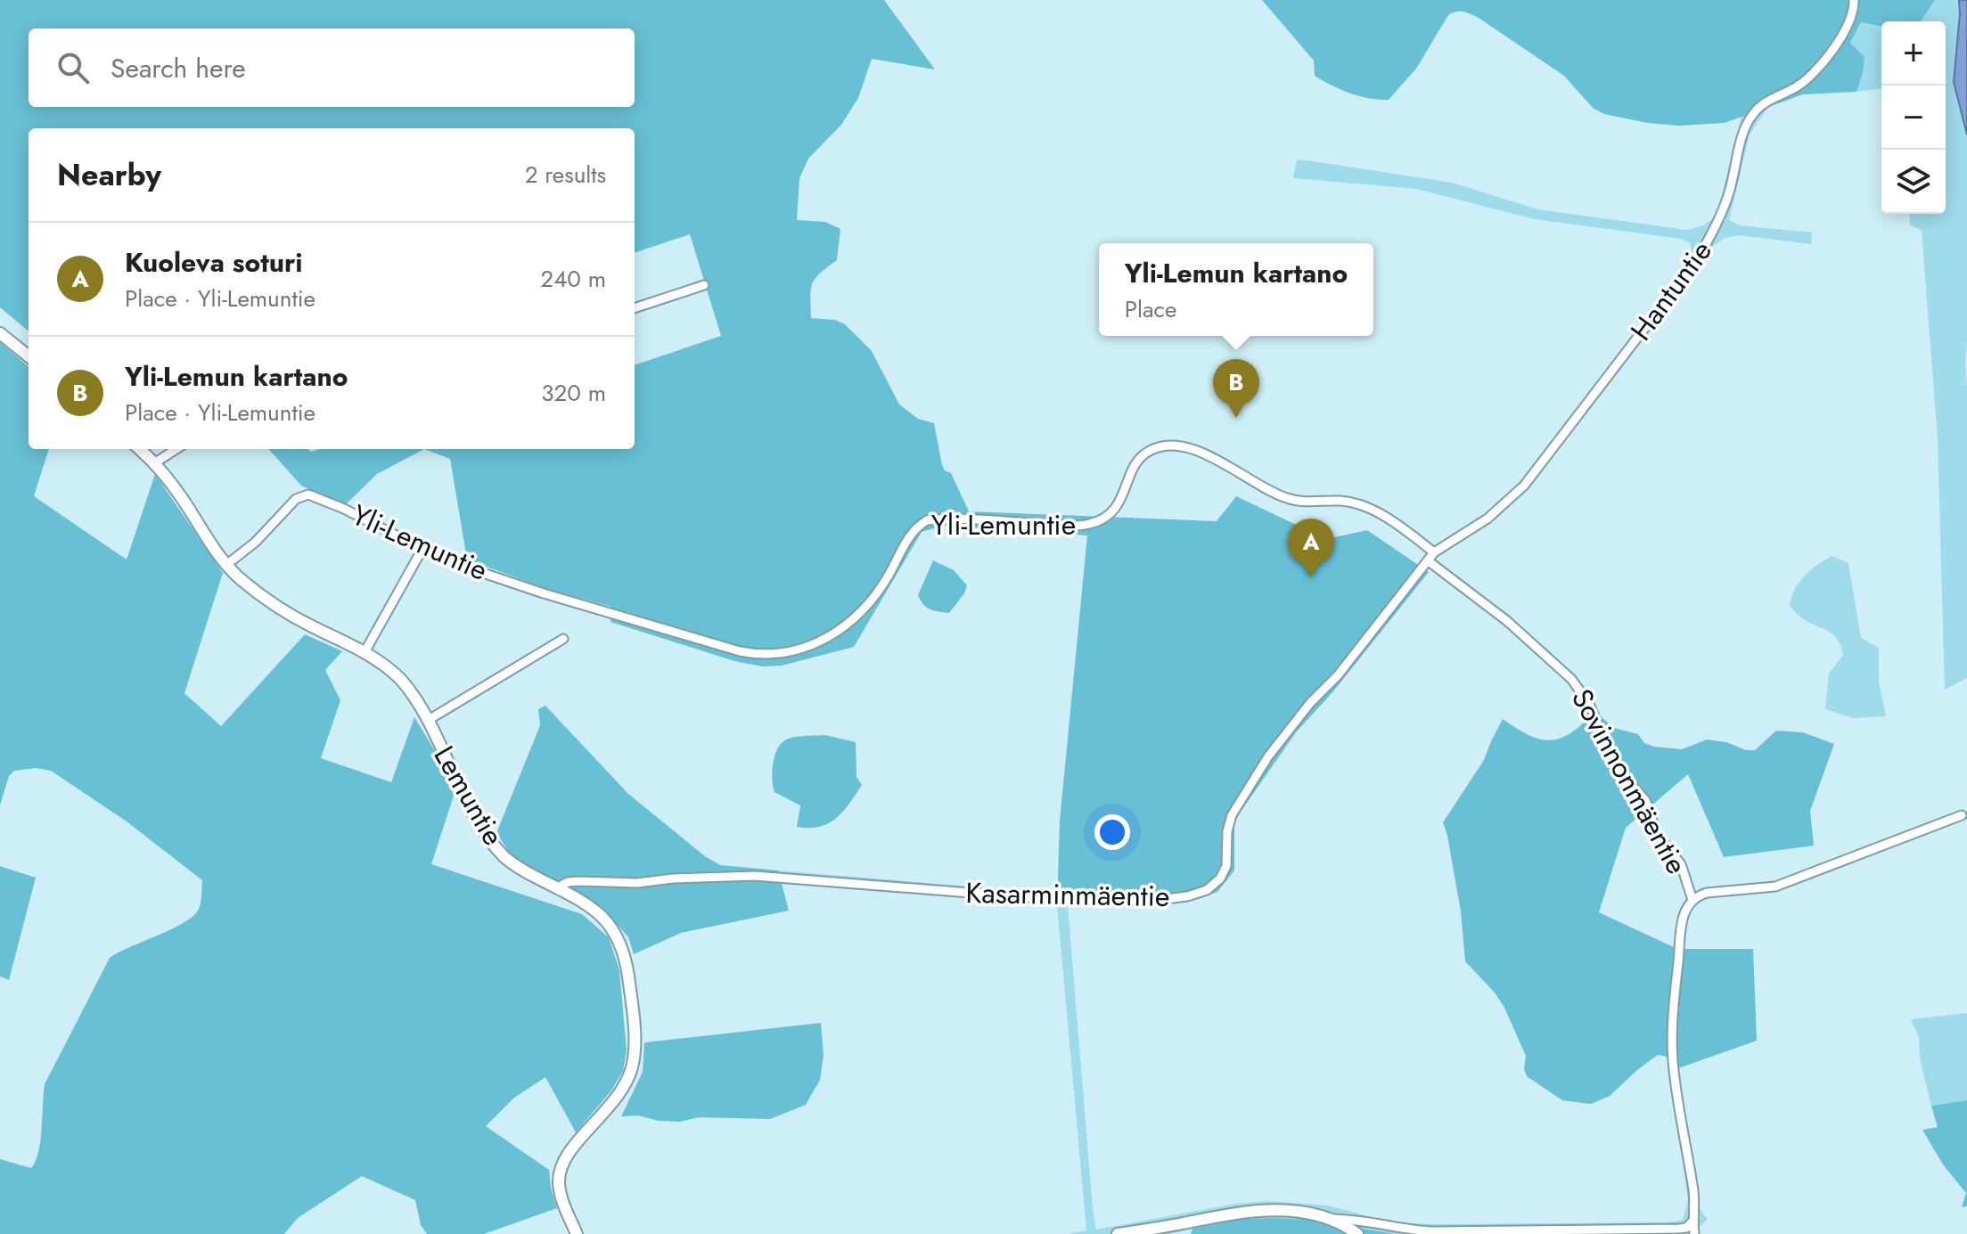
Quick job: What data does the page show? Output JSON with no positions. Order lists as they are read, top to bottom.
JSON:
{
  "streets": {
    "street": [
      "Hantuntie",
      "Yli-Lemuntie",
      "Sovinnonmäentie",
      "Lemuntie",
      "Kasarminmäentie"
    ]
  },
  "crossings": [
    ["Hantuntie", "Yli-Lemuntie"],
    ["Hantuntie", "Kasarminmäentie"],
    ["Yli-Lemuntie", "Lemuntie"],
    ["Yli-Lemuntie", "Kasarminmäentie"],
    ["Sovinnonmäentie", "Kasarminmäentie"],
    ["Lemuntie", "Kasarminmäentie"]
  ],
  "page": {
    "map_buttons": ["+", "−"],
    "search": "Search here",
    "heading": ["Nearby", "2 results"],
    "list": [
      {
        "mark": "A",
        "name": "Kuoleva soturi",
        "note": "Place · Yli-Lemuntie",
        "value": "240 m"
      },
      {
        "mark": "B",
        "name": "Yli-Lemun kartano",
        "note": "Place · Yli-Lemuntie",
        "value": "320 m"
      }
    ],
    "popup": ["Yli-Lemun kartano", "Place"],
    "pins": ["B", "A"]
  }
}
